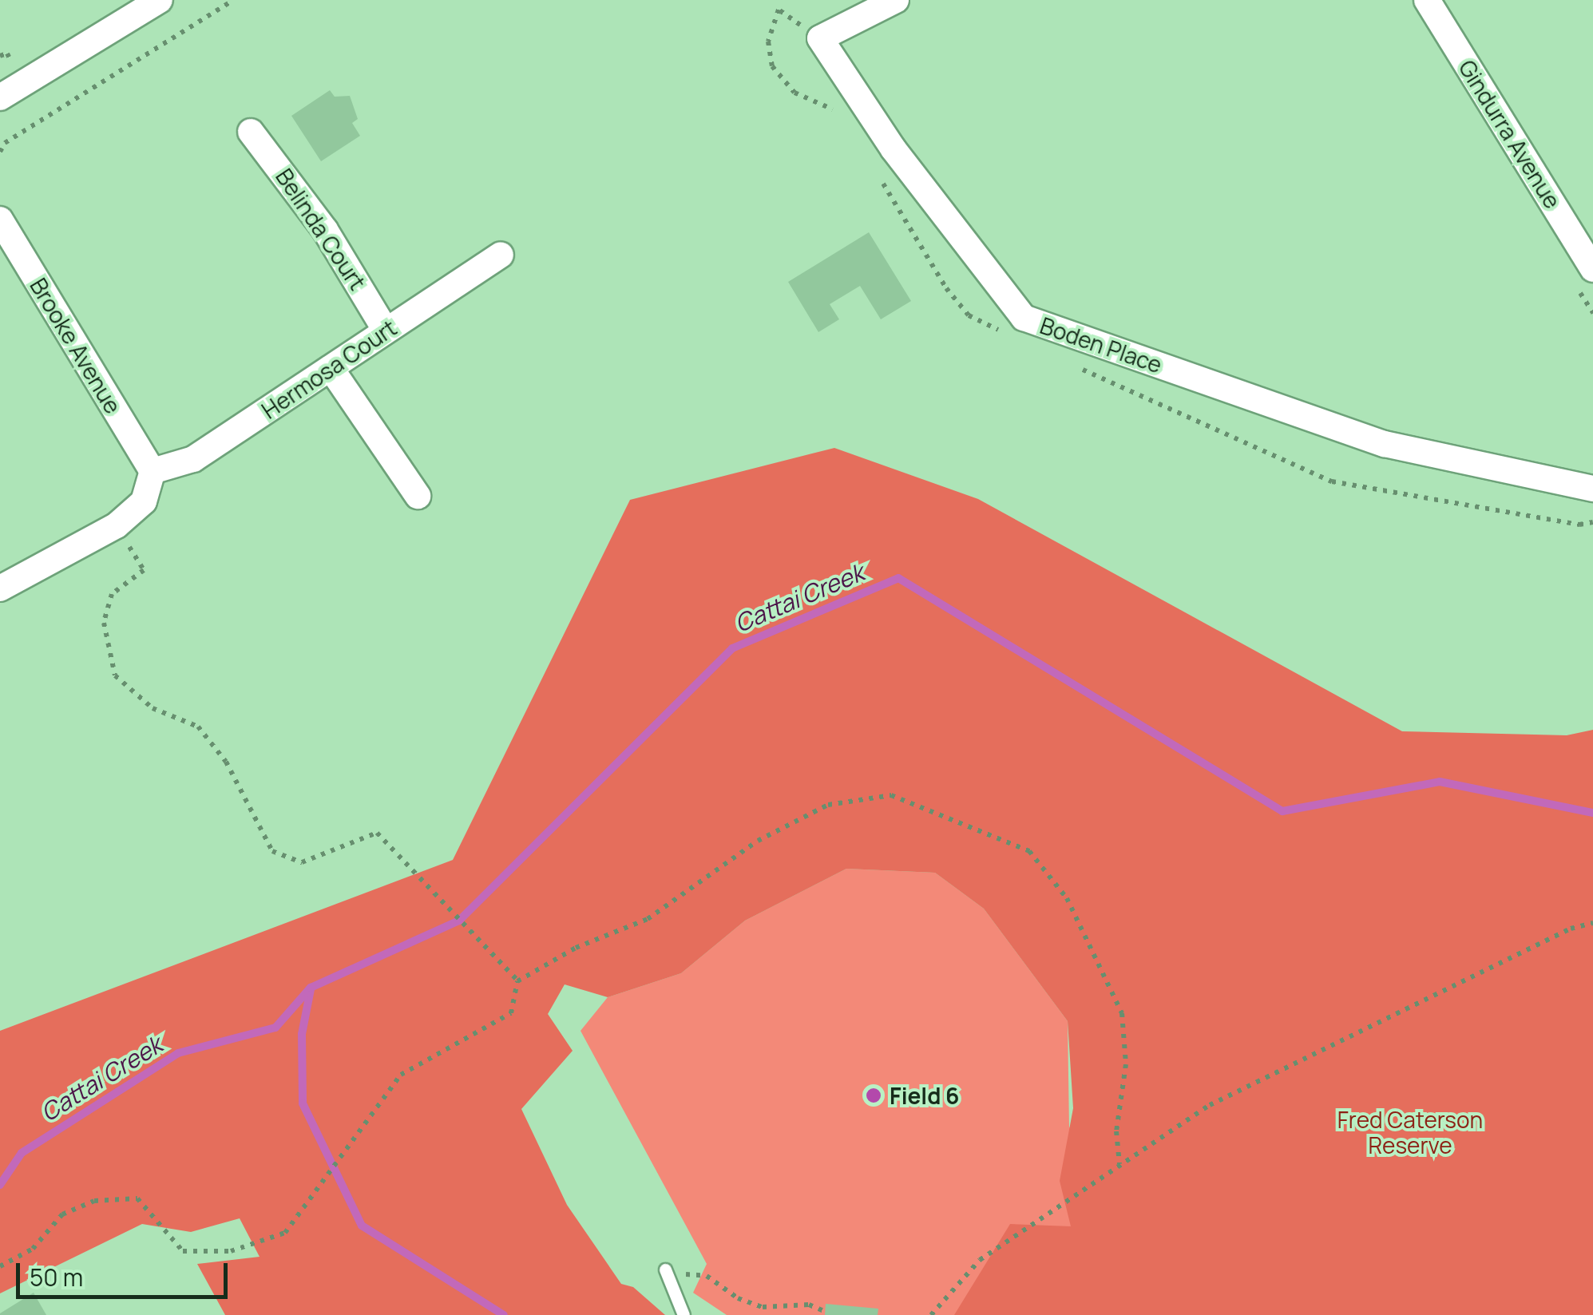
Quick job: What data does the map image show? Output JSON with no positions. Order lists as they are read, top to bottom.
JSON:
{
  "streets": {
    "street": [
      "Gindurra Avenue",
      "Belinda Court",
      "Boden Place",
      "Brooke Avenue",
      "Hermosa Court"
    ]
  },
  "crossings": [
    ["Belinda Court", "Hermosa Court"],
    ["Brooke Avenue", "Hermosa Court"]
  ],
  "water": ["Cattai Creek"],
  "parks": ["Fred Caterson Reserve"],
  "places": ["Field 6"],
  "scale_bar": "50 m"
}
